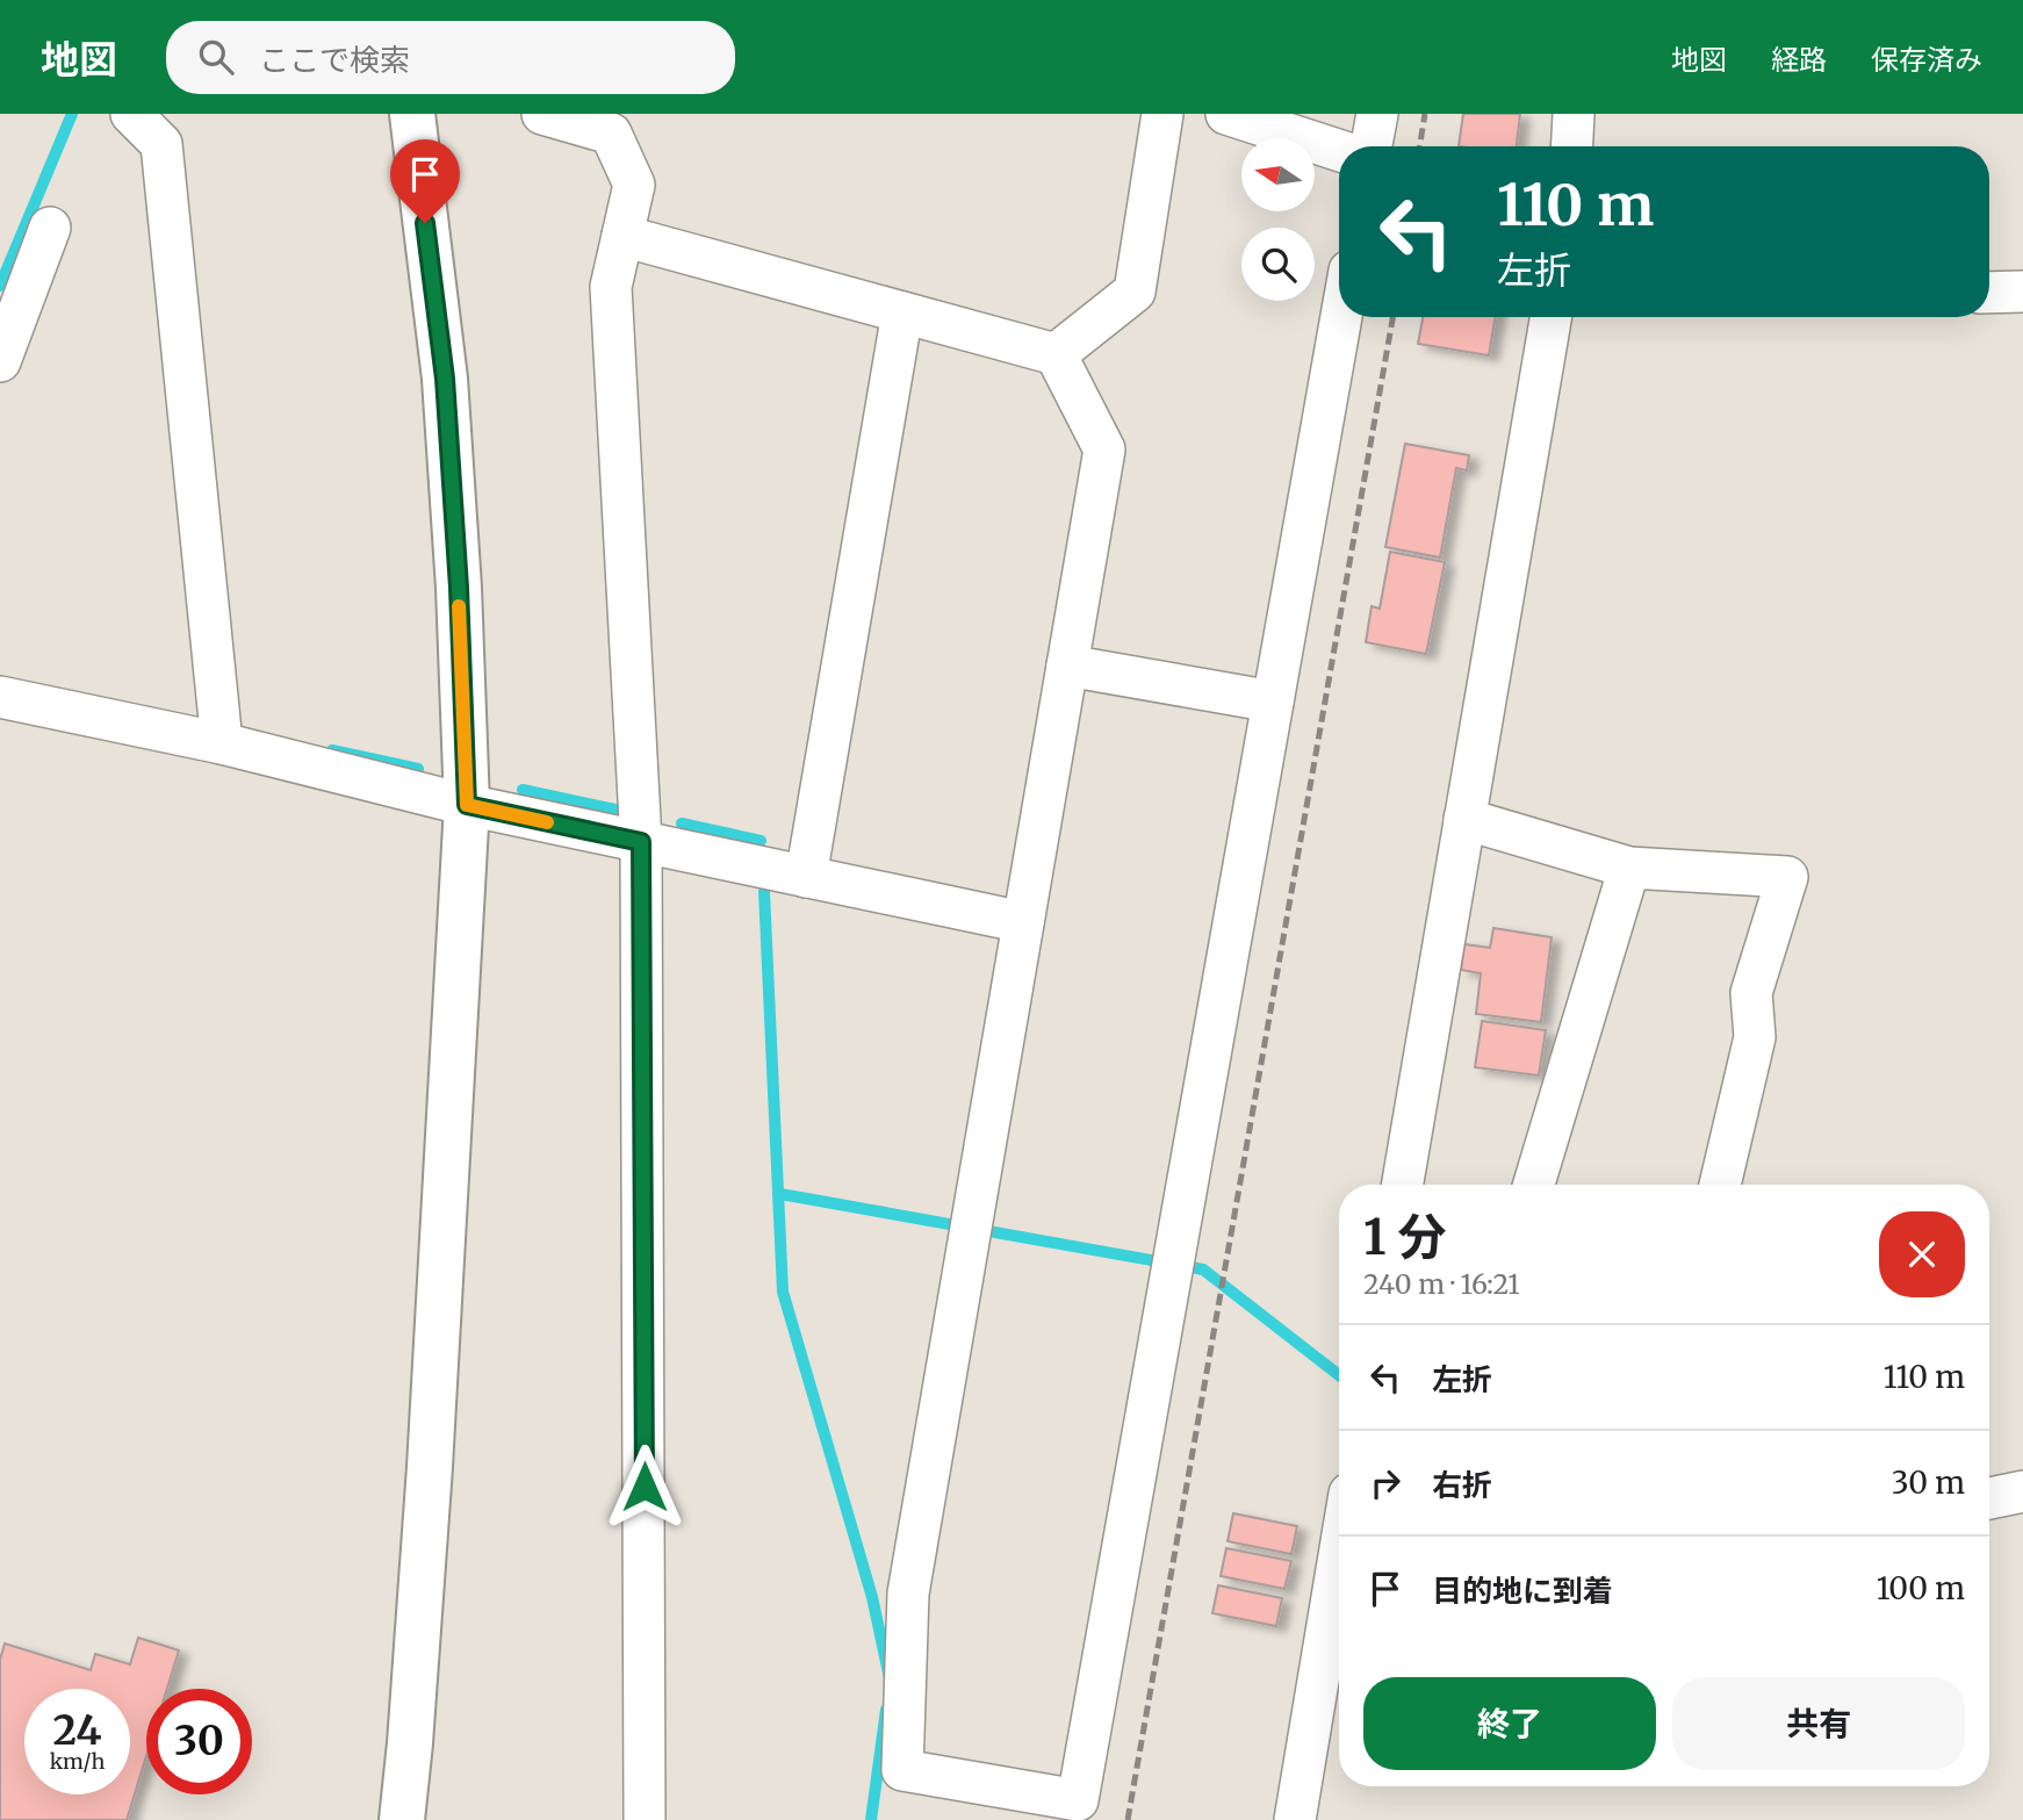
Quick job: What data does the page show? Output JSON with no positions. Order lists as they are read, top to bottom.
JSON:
{
  "north": "left",
  "page": {
    "header": "地図",
    "search": "ここで検索",
    "nav": ["地図", "経路", "保存済み"],
    "turn": ["110 m", "左折"],
    "heading": ["1 分", "240 m · 16:21"],
    "list": [
      {
        "name": "左折",
        "value": "110 m"
      },
      {
        "name": "右折",
        "value": "30 m"
      },
      {
        "name": "目的地に到着",
        "value": "100 m"
      }
    ],
    "buttons": ["終了", "共有"],
    "speed": "24 km/h",
    "limit": "30"
  }
}
